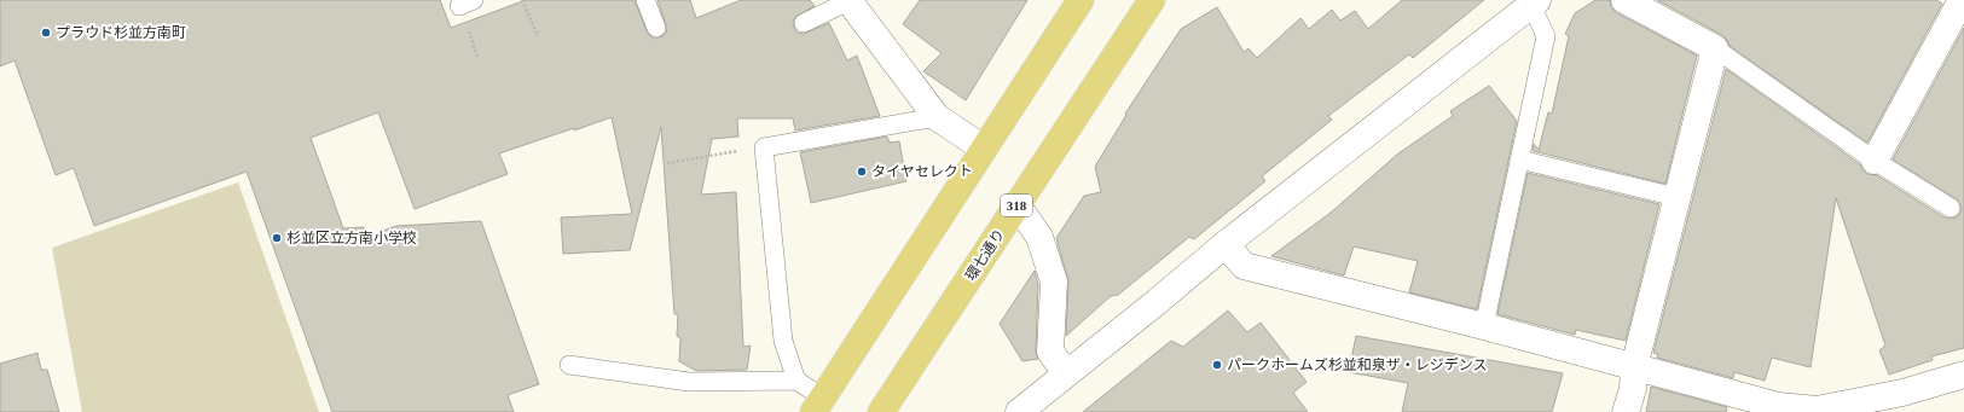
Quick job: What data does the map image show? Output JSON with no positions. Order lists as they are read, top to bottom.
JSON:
{
  "streets": {
    "main road": ["318", "環七通り"]
  },
  "places": [
    "プラウド杉並方南町",
    "タイヤセレクト",
    "杉並区立方南小学校",
    "パークホームズ杉並和泉ザ・レジデンス"
  ]
}
